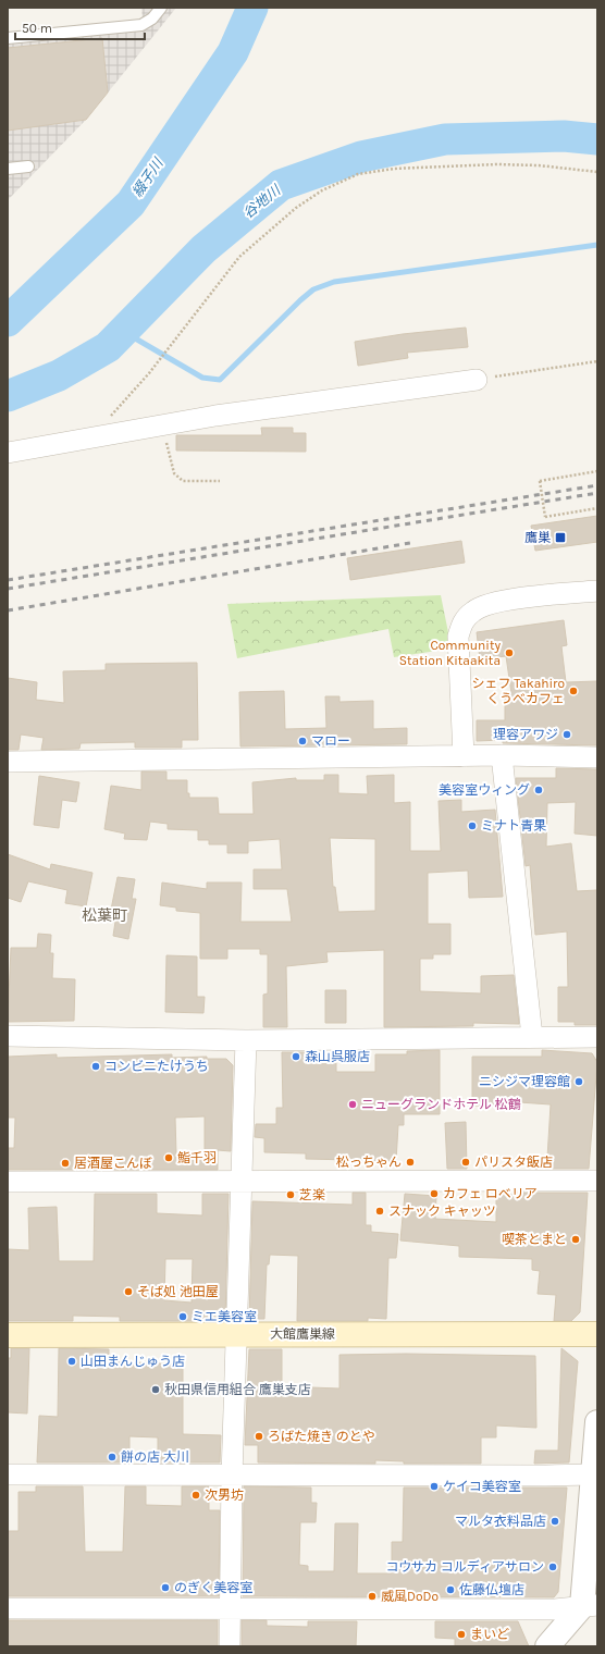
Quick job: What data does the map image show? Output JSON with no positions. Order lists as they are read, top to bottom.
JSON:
{
  "streets": {
    "main road": ["大館鷹巣線"]
  },
  "districts": ["松葉町"],
  "water": ["綴子川", "谷地川"],
  "places": {
    "transit": ["鷹巣"],
    "other": [
      "Community Station Kitaakita",
      "シェフ Takahiro くうべカフェ",
      "理容アワジ",
      "マロー",
      "美容室ウィング",
      "ミナト青果",
      "森山呉服店",
      "コンビニたけうち",
      "ニシジマ理容館",
      "ニューグランドホテル 松鶴",
      "鮨千羽",
      "松っちゃん",
      "パリスタ飯店",
      "居酒屋こんぼ",
      "カフェ ロベリア",
      "芝楽",
      "スナック キャッツ",
      "喫茶とまと",
      "そば処 池田屋",
      "ミエ美容室",
      "山田まんじゅう店",
      "秋田県信用組合 鷹巣支店",
      "ろばた焼き のとや",
      "餅の店 大川",
      "ケイコ美容室",
      "次男坊",
      "マルタ衣料品店",
      "コウサカ コルディアサロン",
      "のぎく美容室",
      "佐藤仏壇店",
      "威風DoDo",
      "まいど"
    ]
  },
  "scale_bar": "50 m"
}
